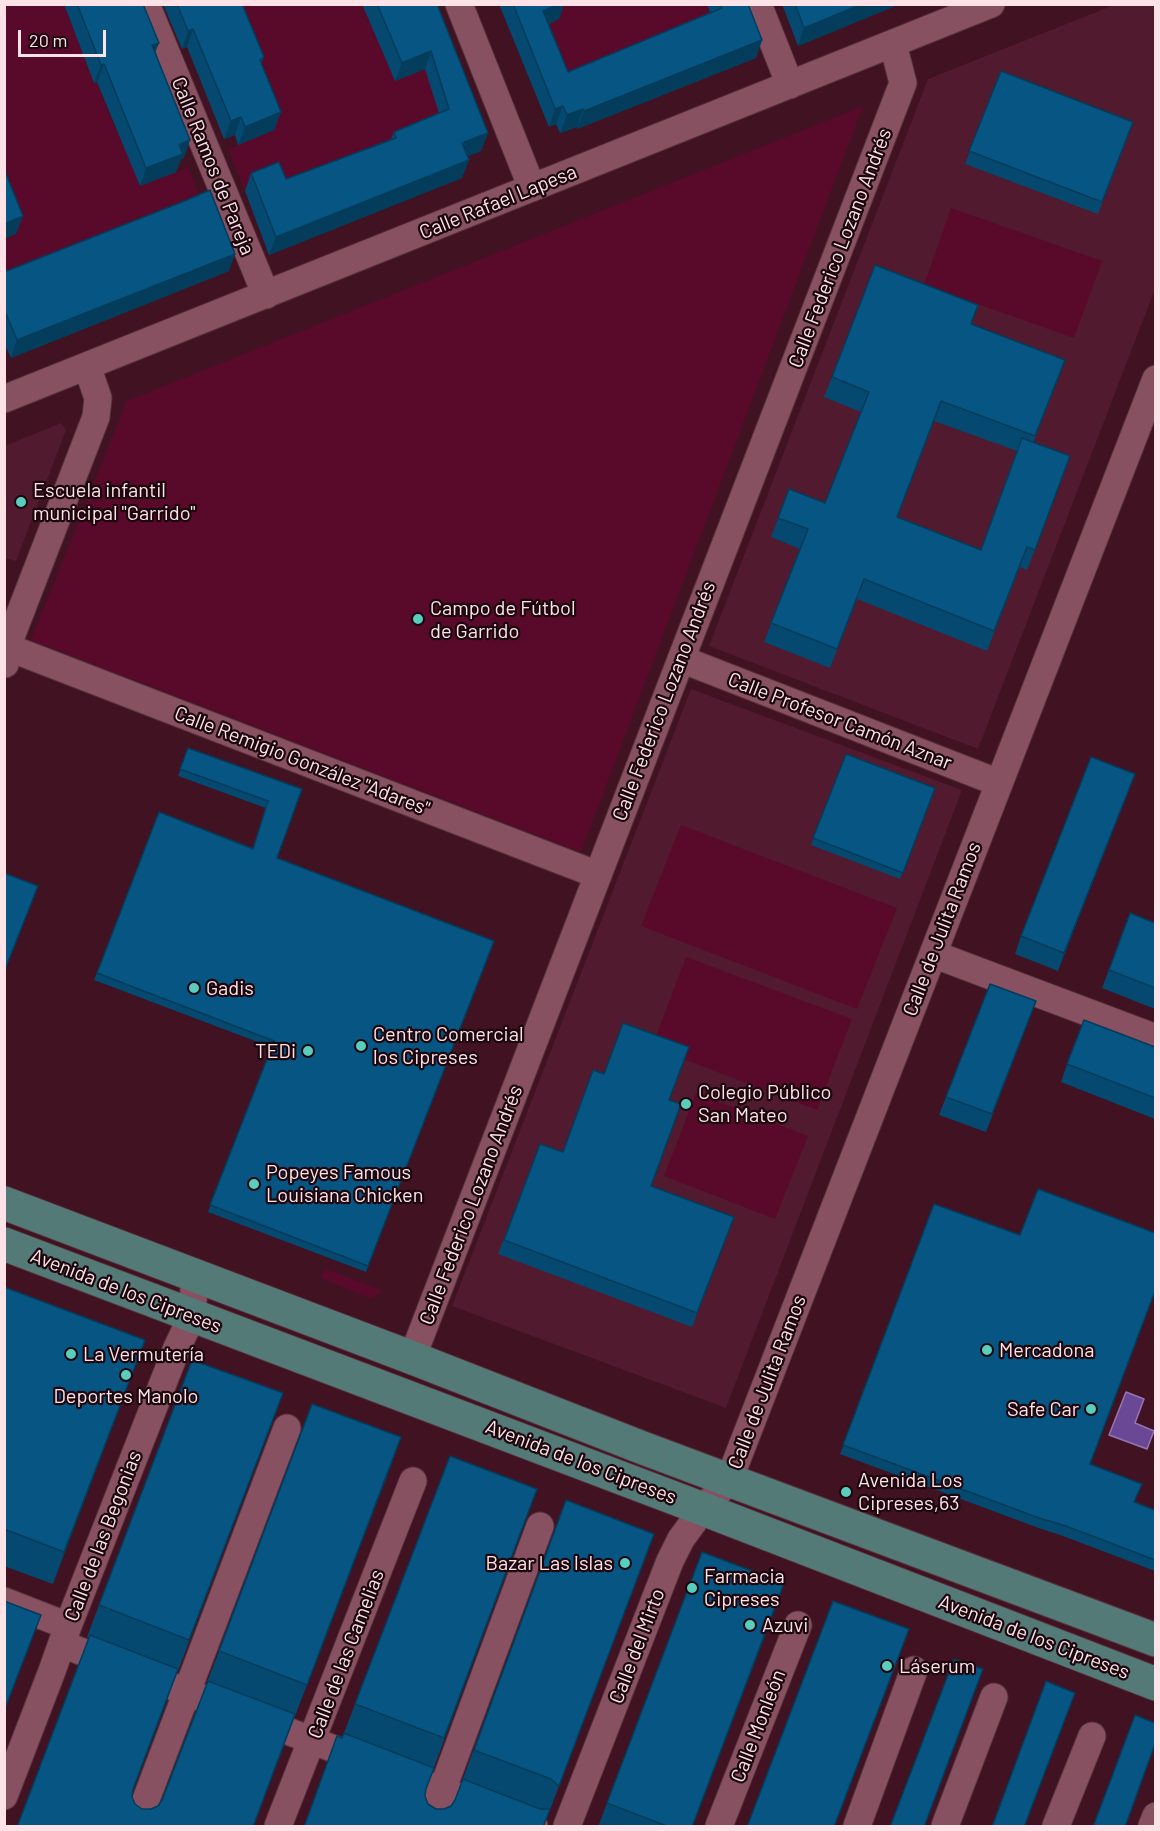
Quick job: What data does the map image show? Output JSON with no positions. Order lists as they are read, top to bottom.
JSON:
{
  "streets": {
    "main road": ["Avenida de los Cipreses"],
    "street": [
      "Calle Ramos de Pareja",
      "Calle Rafael Lapesa",
      "Calle Federico Lozano Andrés",
      "Calle Profesor Camón Aznar",
      "Calle Remigio González \"Adares\"",
      "Calle de Julita Ramos",
      "Calle de las Begonias",
      "Calle del Mirto",
      "Calle de las Camelias",
      "Calle Monleón"
    ]
  },
  "crossings": [
    ["Calle Ramos de Pareja", "Calle Rafael Lapesa"],
    ["Calle Rafael Lapesa", "Calle Federico Lozano Andrés"],
    ["Calle Federico Lozano Andrés", "Calle Profesor Camón Aznar"],
    ["Calle Federico Lozano Andrés", "Calle Remigio González \"Adares\""],
    ["Calle Federico Lozano Andrés", "Avenida de los Cipreses"],
    ["Calle Profesor Camón Aznar", "Calle de Julita Ramos"],
    ["Calle de Julita Ramos", "Avenida de los Cipreses"],
    ["Calle de Julita Ramos", "Calle del Mirto"],
    ["Avenida de los Cipreses", "Calle de las Begonias"],
    ["Avenida de los Cipreses", "Calle del Mirto"]
  ],
  "places": [
    "Escuela infantil municipal \"Garrido\"",
    "Campo de Fútbol de Garrido",
    "Gadis",
    "Centro Comercial los Cipreses",
    "TEDi",
    "Colegio Público San Mateo",
    "Popeyes Famous Louisiana Chicken",
    "Mercadona",
    "La Vermutería",
    "Deportes Manolo",
    "Safe Car",
    "Avenida Los Cipreses,63",
    "Bazar Las Islas",
    "Farmacia Cipreses",
    "Azuvi",
    "Láserum"
  ],
  "scale_bar": "20 m"
}
